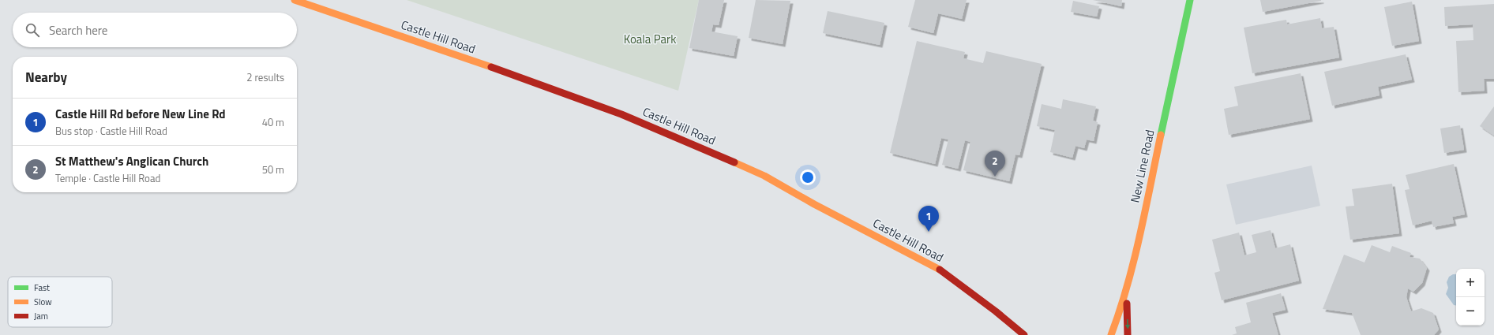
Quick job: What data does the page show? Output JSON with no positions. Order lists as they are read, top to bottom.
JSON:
{
  "streets": {
    "main road": ["Castle Hill Road", "New Line Road"]
  },
  "parks": ["Koala Park"],
  "legend": ["Fast", "Slow", "Jam"],
  "page": {
    "search": "Search here",
    "heading": ["Nearby", "2 results"],
    "list": [
      {
        "mark": "1",
        "name": "Castle Hill Rd before New Line Rd",
        "note": "Bus stop · Castle Hill Road",
        "value": "40 m"
      },
      {
        "mark": "2",
        "name": "St Matthew's Anglican Church",
        "note": "Temple · Castle Hill Road",
        "value": "50 m"
      }
    ],
    "pins": ["2", "1"],
    "map_buttons": ["+", "−"]
  }
}
